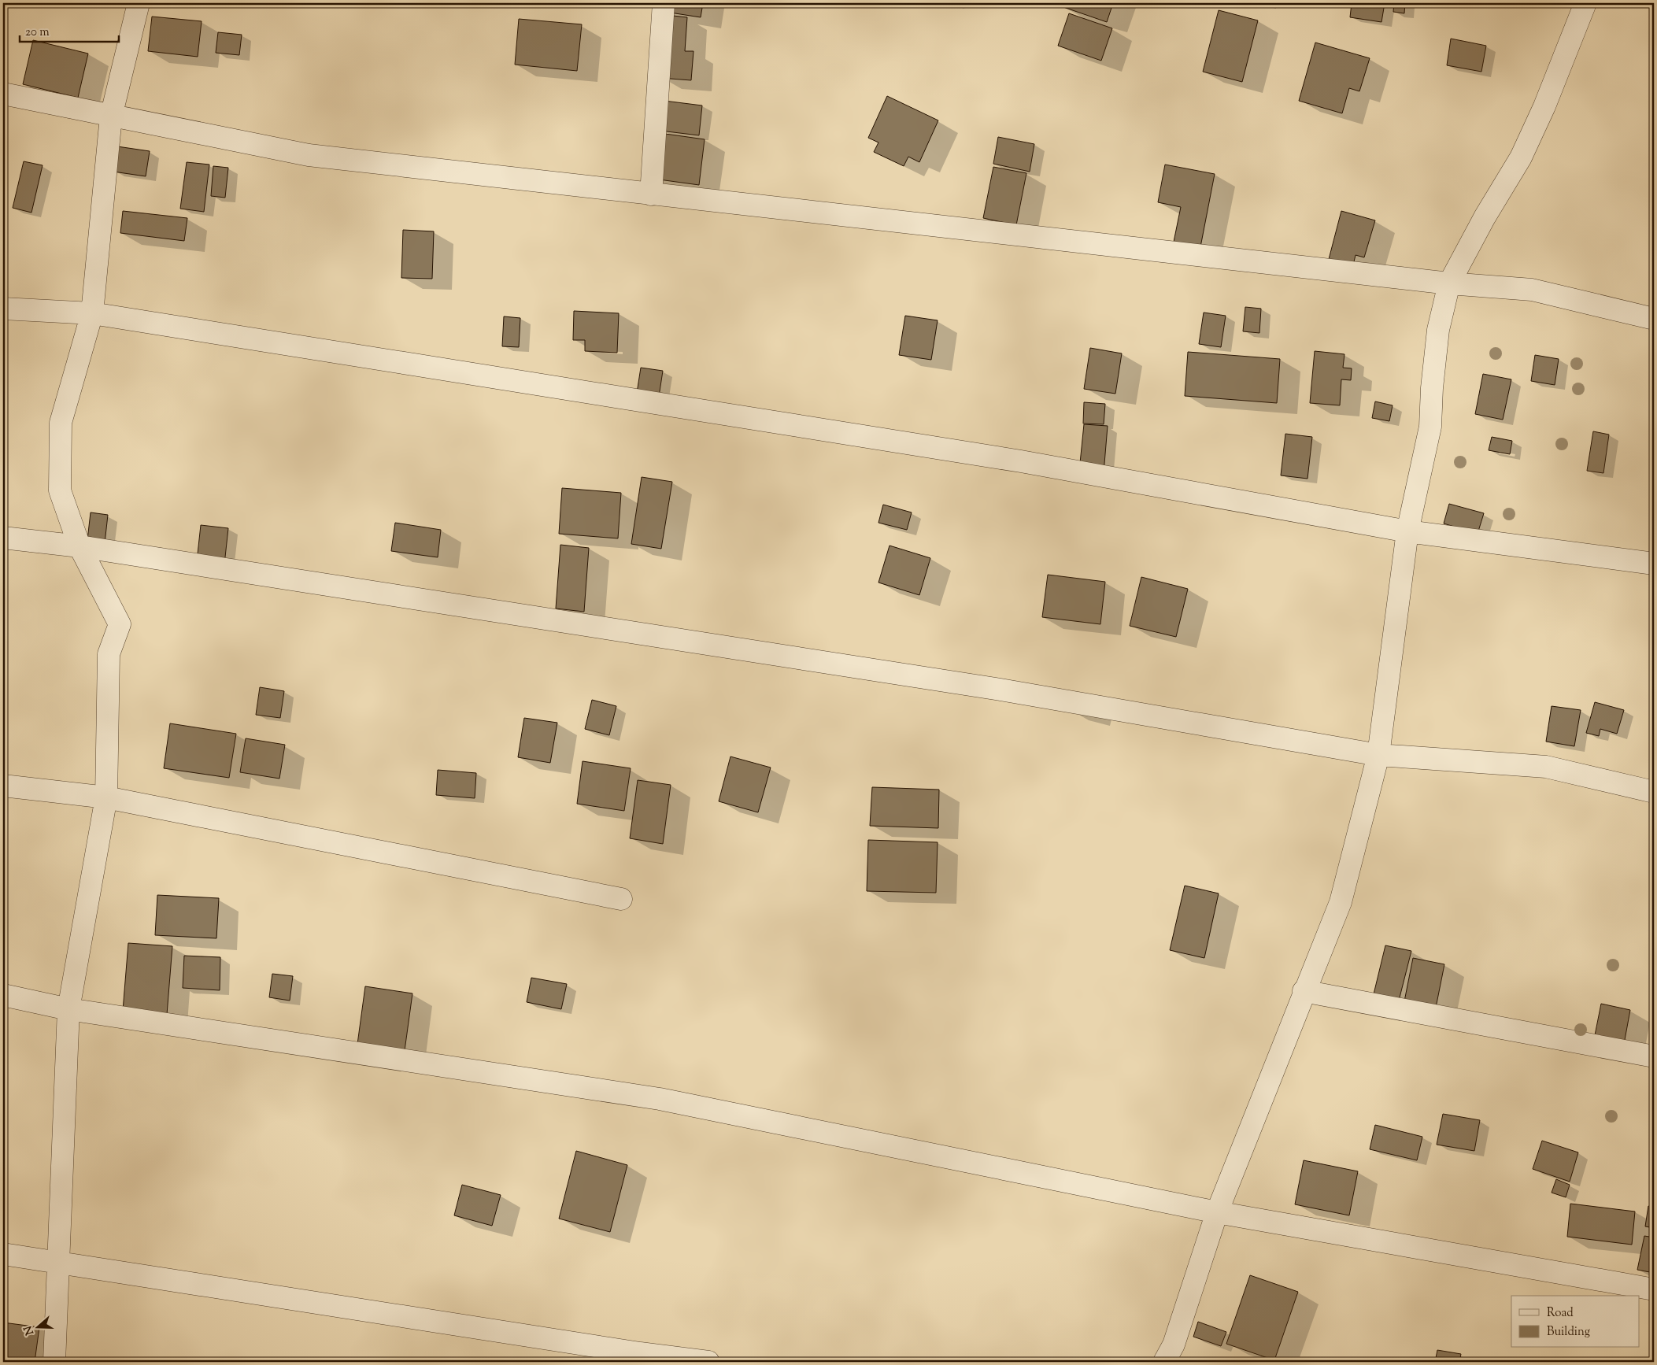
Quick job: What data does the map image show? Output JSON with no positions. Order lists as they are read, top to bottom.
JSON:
{
  "legend": ["Road", "Building"],
  "scale_bar": "20 m",
  "north": "left"
}
